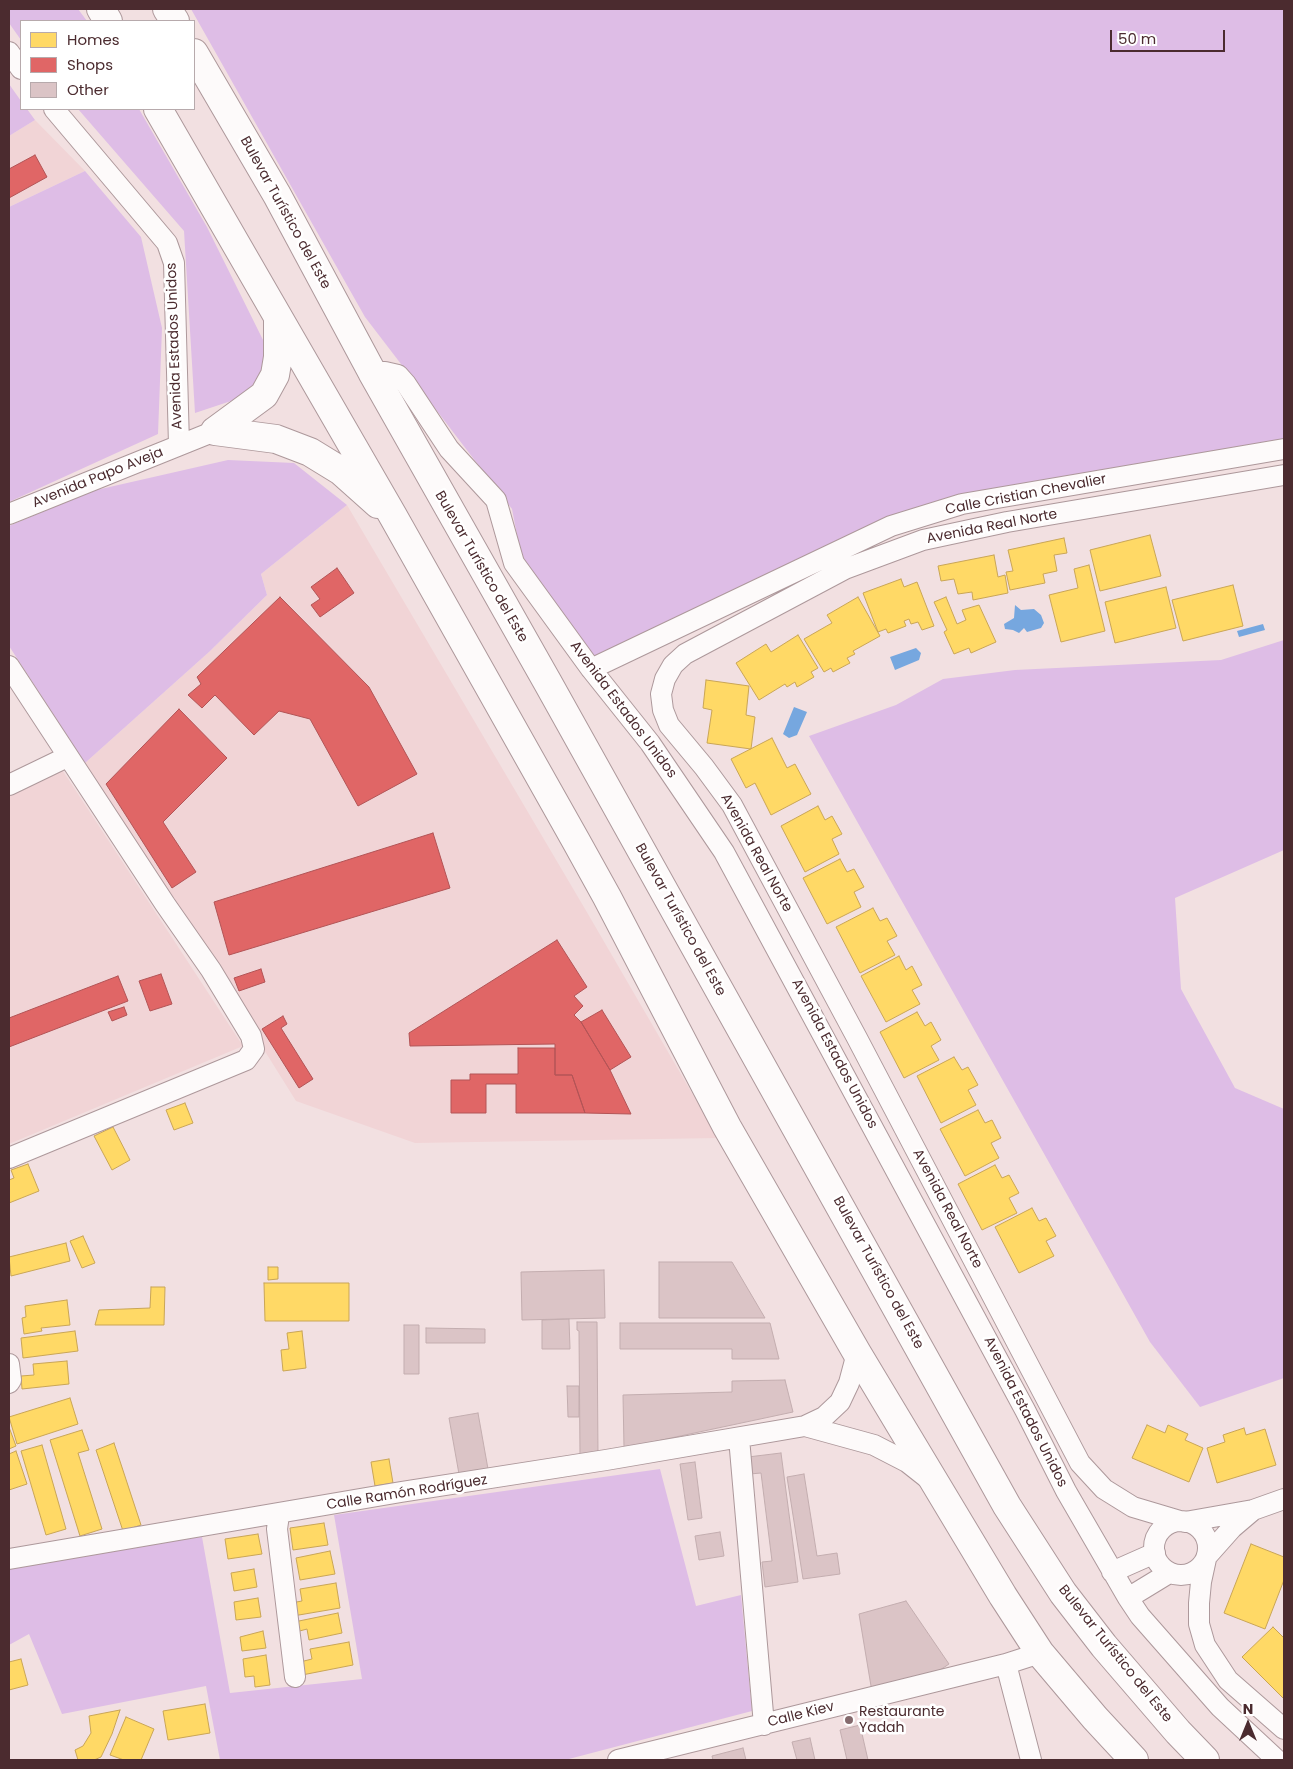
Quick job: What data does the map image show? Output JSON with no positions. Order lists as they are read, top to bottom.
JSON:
{
  "streets": {
    "highway": ["Bulevar Turístico del Este"],
    "street": [
      "Avenida Estados Unidos",
      "Avenida Papo Aveja",
      "Calle Cristian Chevalier",
      "Avenida Real Norte",
      "Calle Ramón Rodríguez",
      "Calle Kiev"
    ]
  },
  "crossings": [
    ["Bulevar Turístico del Este", "Avenida Estados Unidos"],
    ["Avenida Estados Unidos", "Avenida Papo Aveja"],
    ["Avenida Estados Unidos", "Calle Cristian Chevalier"]
  ],
  "places": ["Restaurante Yadah"],
  "legend": ["Homes", "Shops", "Other"],
  "scale_bar": "50 m",
  "north": "top"
}
